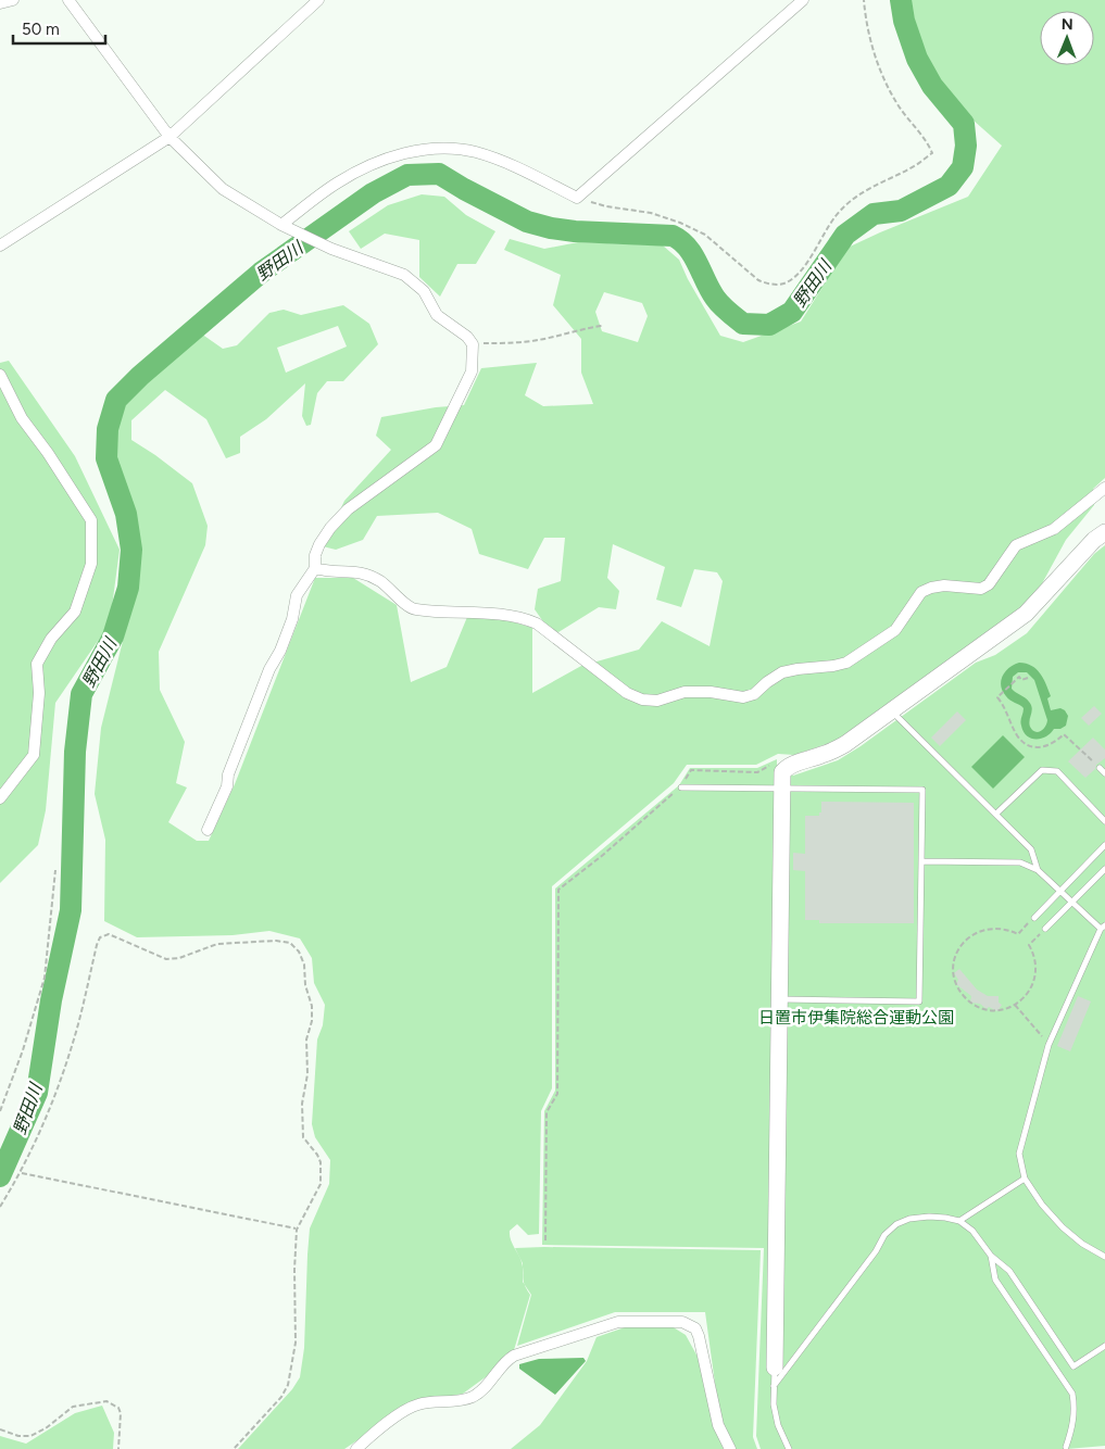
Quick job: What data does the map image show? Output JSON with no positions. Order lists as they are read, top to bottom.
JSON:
{
  "water": ["野田川"],
  "parks": ["日置市伊集院総合運動公園"],
  "scale_bar": "50 m",
  "north": "top"
}
